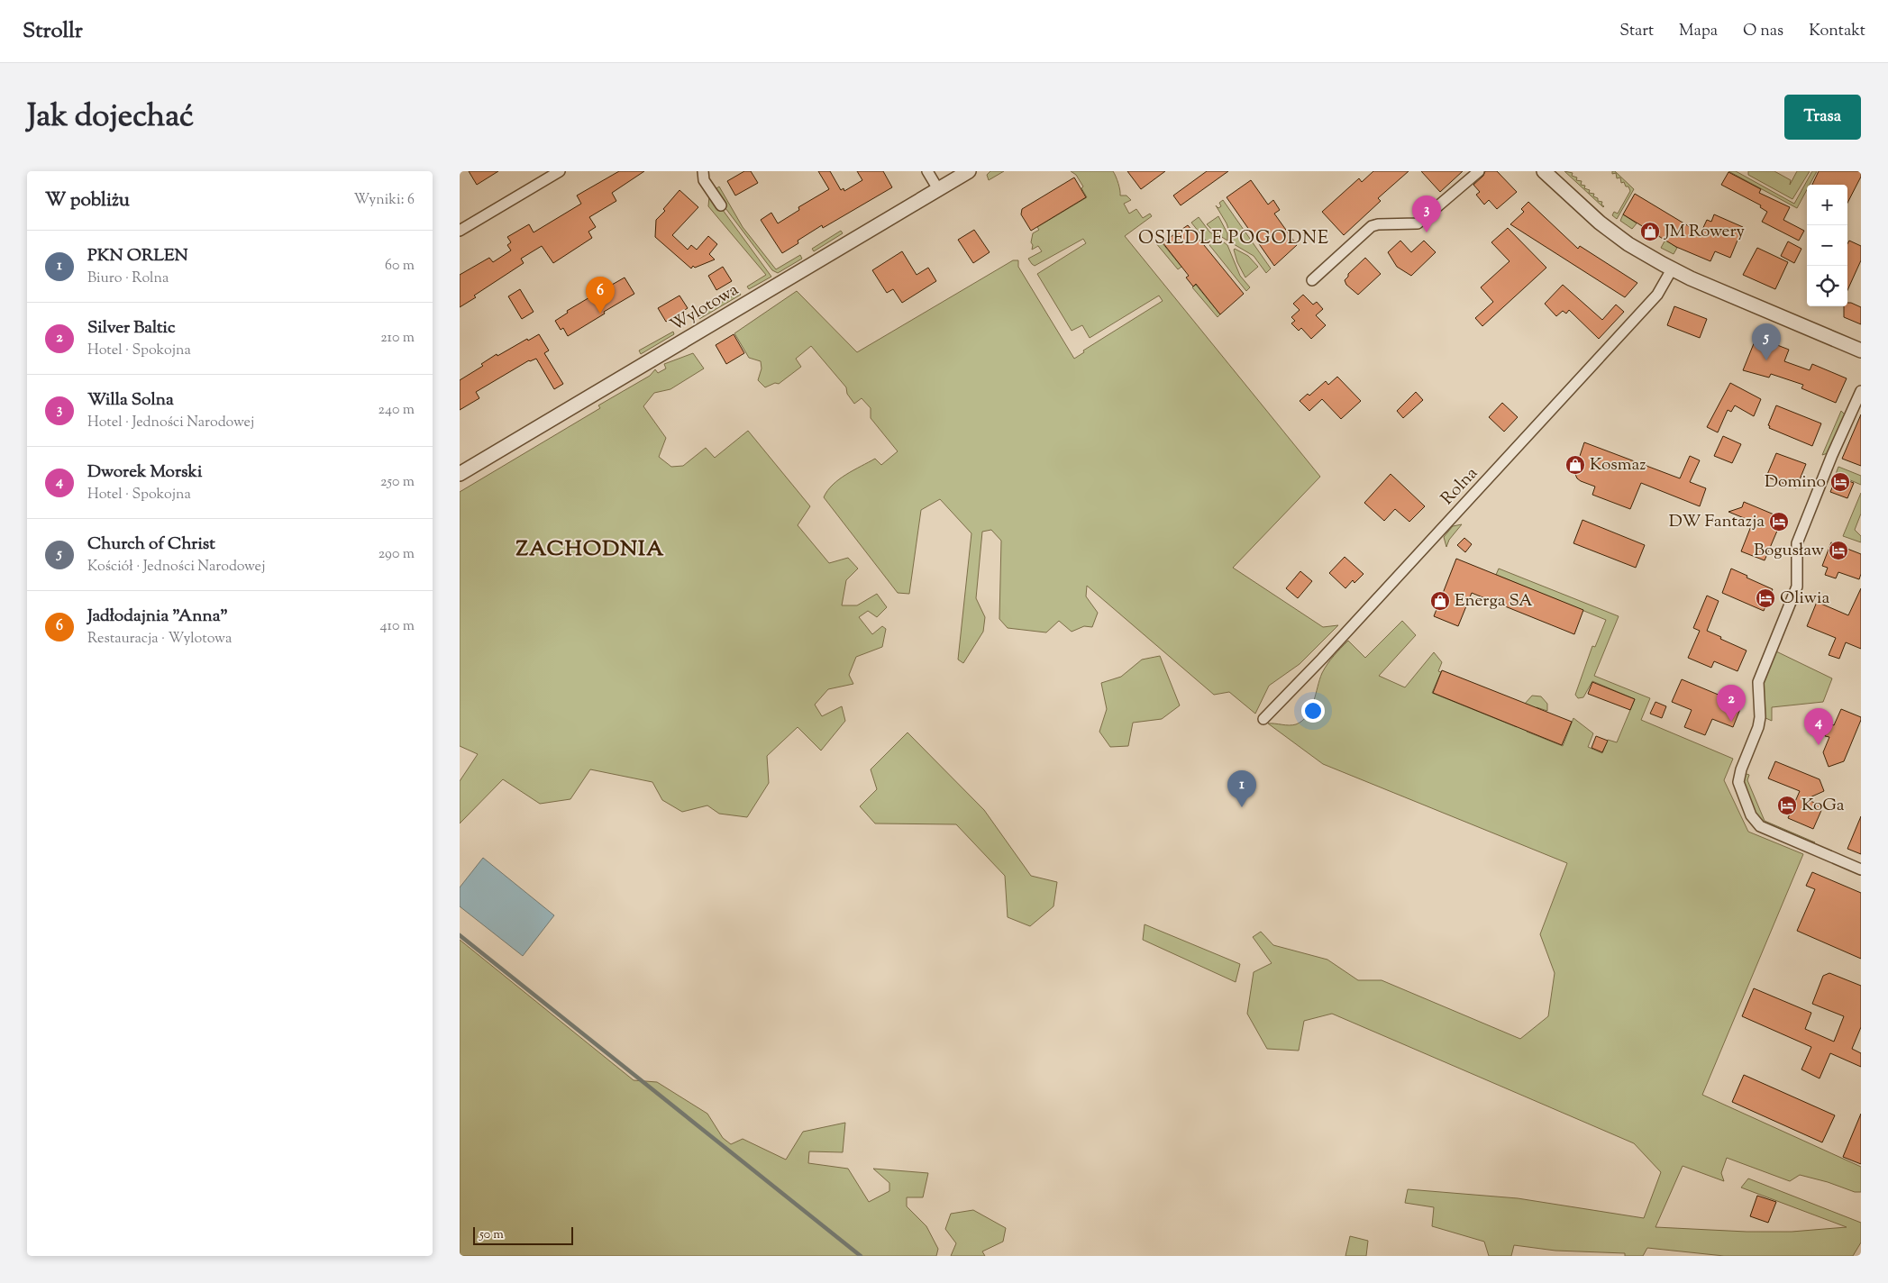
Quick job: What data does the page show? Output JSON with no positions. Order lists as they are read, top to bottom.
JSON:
{
  "streets": {
    "street": ["Wylotowa", "Rolna"]
  },
  "districts": ["OSIEDLE POGODNE", "ZACHODNIA"],
  "places": {
    "shop": ["JM Rowery", "Kosmaz", "Energa SA"],
    "hotel": [
      "Domino",
      "DW Fantazja",
      "Bogusław",
      "Oliwia",
      "KoGa"
    ]
  },
  "scale_bar": "50 m",
  "page": {
    "header": "Strollr",
    "nav": [
      "Start",
      "Mapa",
      "O nas",
      "Kontakt"
    ],
    "title": "Jak dojechać",
    "buttons": "Trasa",
    "heading": ["W pobliżu", "Wyniki: 6"],
    "map_buttons": ["+", "−"],
    "pins": [
      "3",
      "6",
      "5",
      "2",
      "4",
      "1"
    ],
    "list": [
      {
        "mark": "1",
        "name": "PKN ORLEN",
        "note": "Biuro · Rolna",
        "value": "60 m"
      },
      {
        "mark": "2",
        "name": "Silver Baltic",
        "note": "Hotel · Spokojna",
        "value": "210 m"
      },
      {
        "mark": "3",
        "name": "Willa Solna",
        "note": "Hotel · Jedności Narodowej",
        "value": "240 m"
      },
      {
        "mark": "4",
        "name": "Dworek Morski",
        "note": "Hotel · Spokojna",
        "value": "250 m"
      },
      {
        "mark": "5",
        "name": "Church of Christ",
        "note": "Kościół · Jedności Narodowej",
        "value": "290 m"
      },
      {
        "mark": "6",
        "name": "Jadłodajnia \"Anna\"",
        "note": "Restauracja · Wylotowa",
        "value": "410 m"
      }
    ],
    "scale": "50 m"
  }
}
